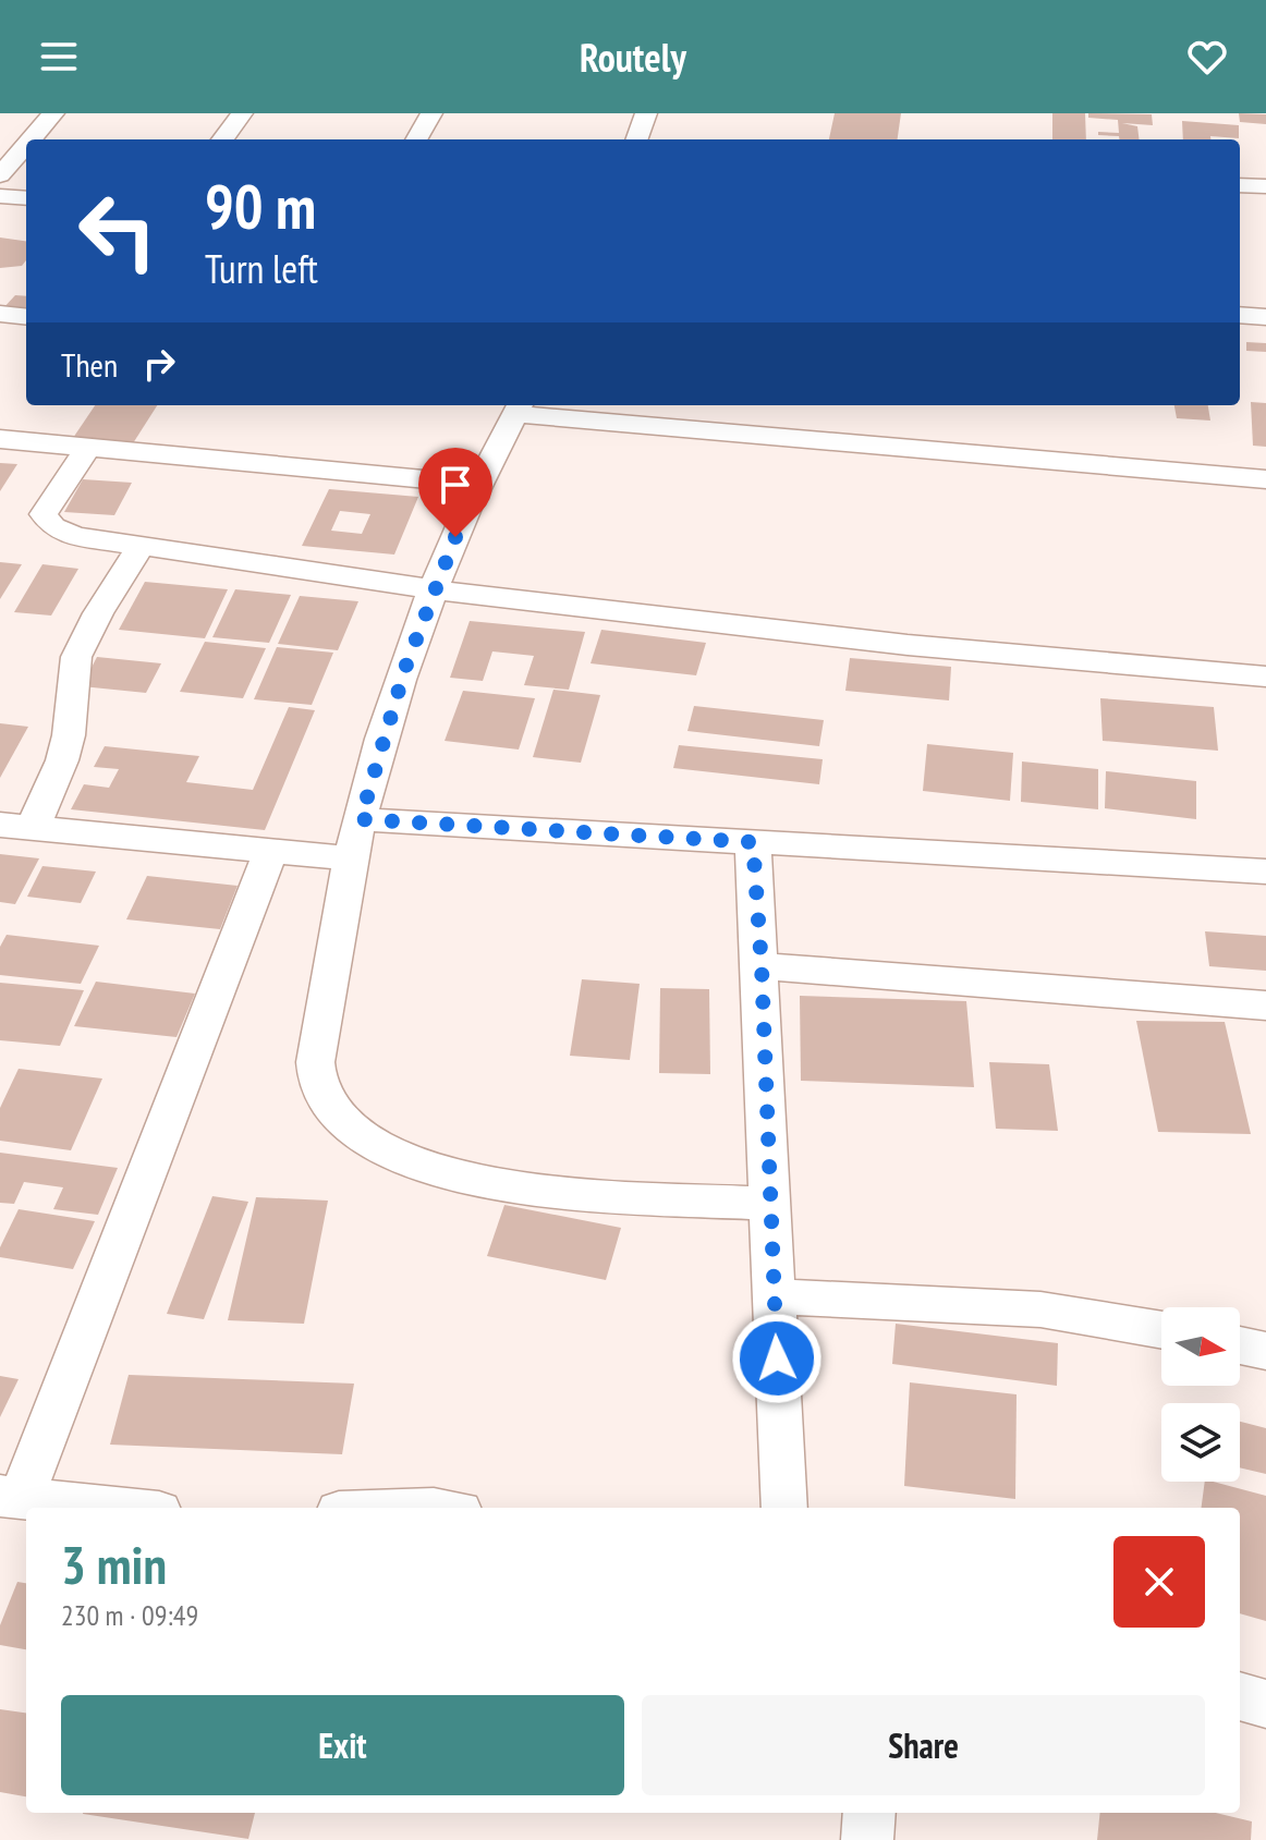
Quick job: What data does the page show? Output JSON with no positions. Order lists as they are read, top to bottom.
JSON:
{
  "north": "right",
  "page": {
    "header": "Routely",
    "turn": ["90 m", "Turn left"],
    "then": "Then",
    "heading": ["3 min", "230 m · 09:49"],
    "buttons": ["Exit", "Share"]
  }
}
